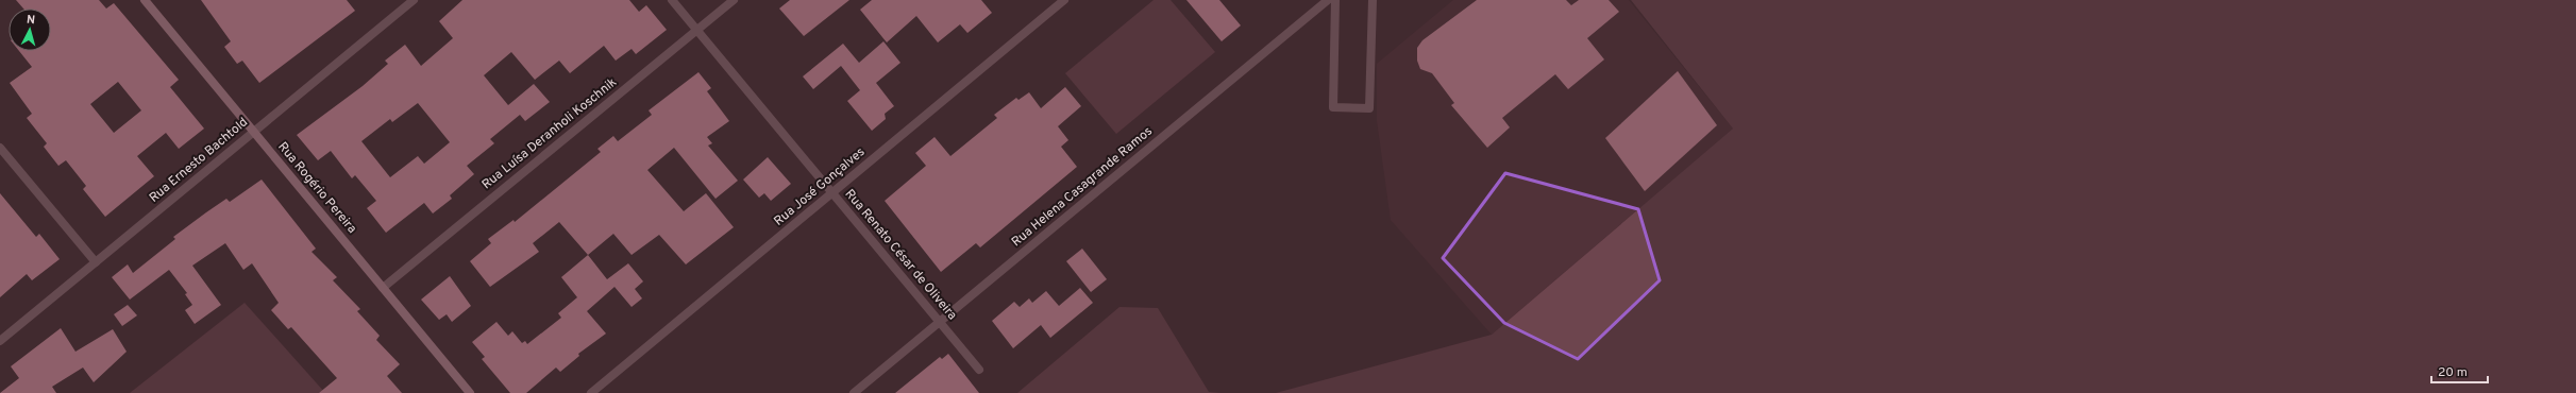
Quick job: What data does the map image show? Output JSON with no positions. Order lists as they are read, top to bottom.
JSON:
{
  "streets": {
    "street": [
      "Rua Luísa Deranholi Koschnik",
      "Rua Ernesto Bachtold",
      "Rua José Gonçalves",
      "Rua Helena Casagrande Ramos",
      "Rua Rogério Pereira",
      "Rua Renato César de Oliveira"
    ]
  },
  "crossings": [
    ["Rua Luísa Deranholi Koschnik", "Rua Rogério Pereira"],
    ["Rua Luísa Deranholi Koschnik", "Rua Renato César de Oliveira"],
    ["Rua Ernesto Bachtold", "Rua Rogério Pereira"],
    ["Rua José Gonçalves", "Rua Renato César de Oliveira"],
    ["Rua Helena Casagrande Ramos", "Rua Renato César de Oliveira"]
  ],
  "scale_bar": "20 m",
  "north": "top"
}
